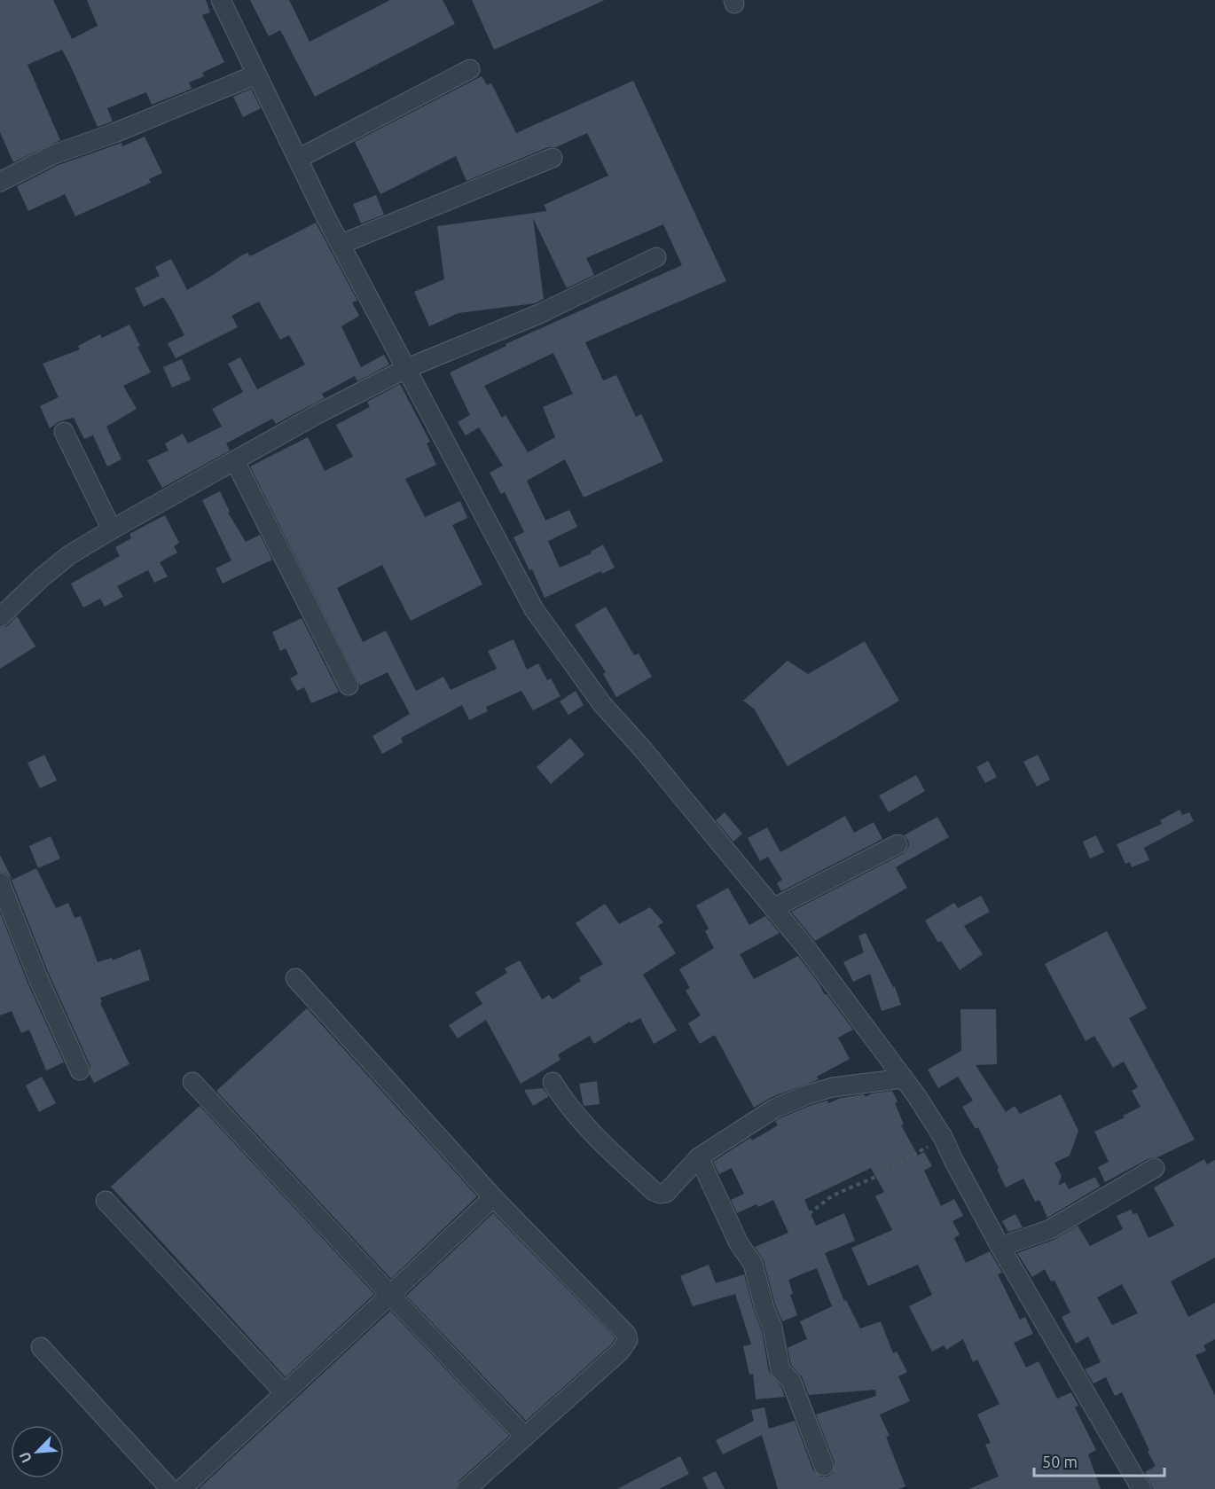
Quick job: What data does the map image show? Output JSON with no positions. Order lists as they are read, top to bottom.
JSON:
{
  "scale_bar": "50 m",
  "north": "bottom left"
}
